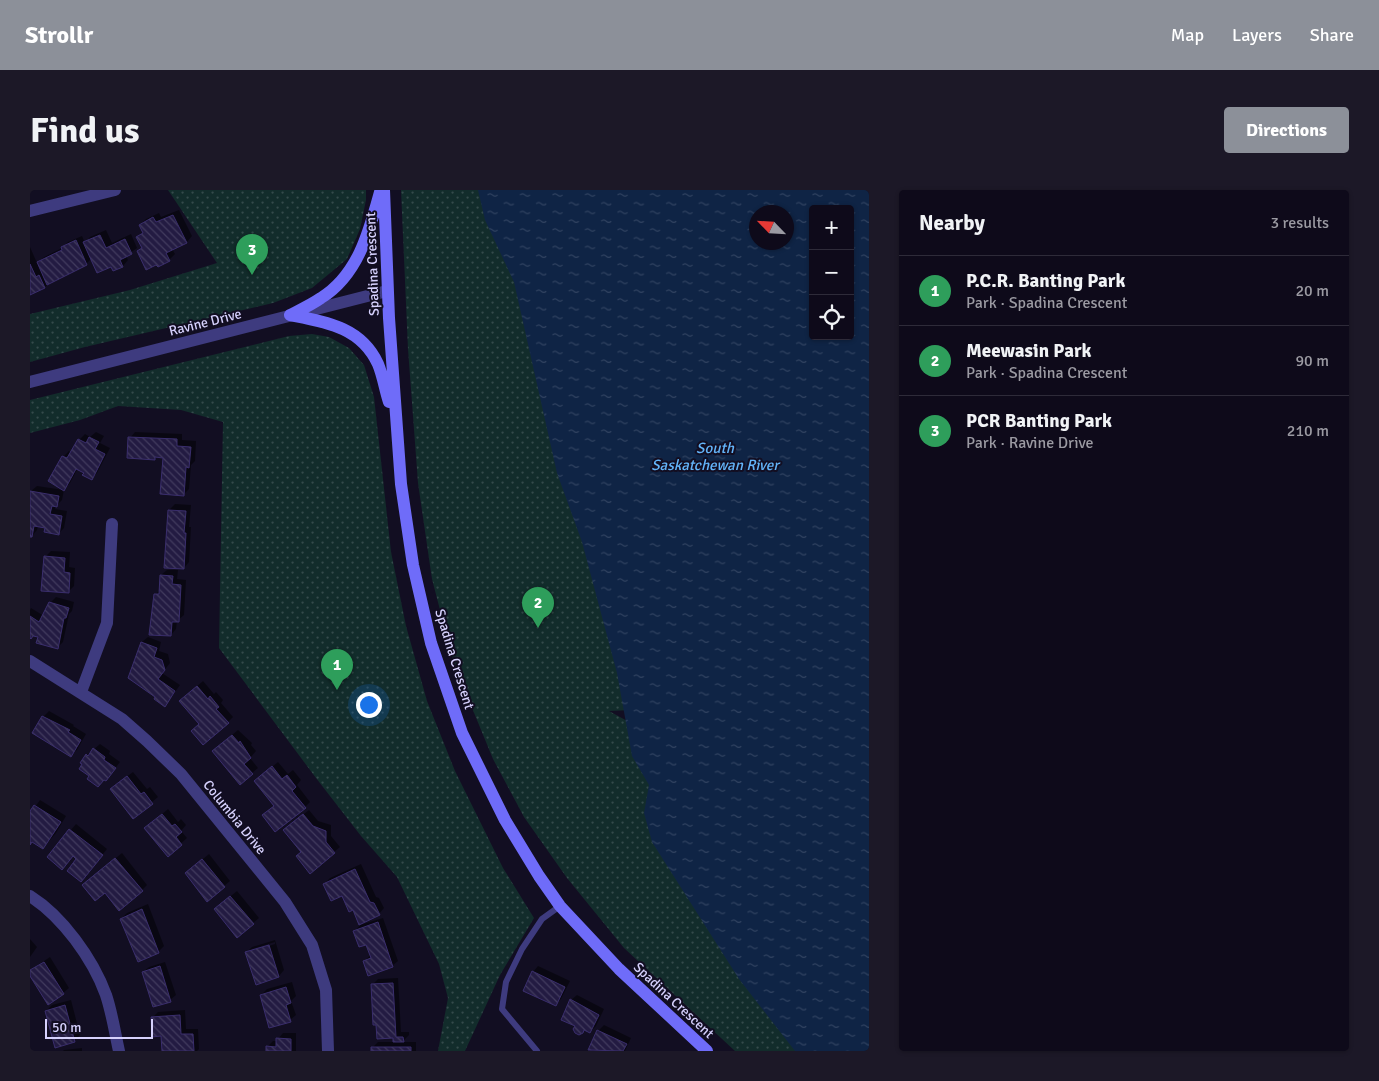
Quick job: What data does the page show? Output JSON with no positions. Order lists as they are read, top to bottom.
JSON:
{
  "streets": {
    "street": ["Spadina Crescent", "Ravine Drive", "Columbia Drive"]
  },
  "crossings": [
    ["Spadina Crescent", "Ravine Drive"]
  ],
  "water": ["South Saskatchewan River"],
  "scale_bar": "50 m",
  "north": "top left",
  "page": {
    "header": "Strollr",
    "nav": ["Map", "Layers", "Share"],
    "buttons": "Directions",
    "title": "Find us",
    "heading": ["Nearby", "3 results"],
    "map_buttons": ["+", "−"],
    "pins": ["3", "2", "1"],
    "list": [
      {
        "mark": "1",
        "name": "P.C.R. Banting Park",
        "note": "Park · Spadina Crescent",
        "value": "20 m"
      },
      {
        "mark": "2",
        "name": "Meewasin Park",
        "note": "Park · Spadina Crescent",
        "value": "90 m"
      },
      {
        "mark": "3",
        "name": "PCR Banting Park",
        "note": "Park · Ravine Drive",
        "value": "210 m"
      }
    ],
    "scale": "50 m"
  }
}
